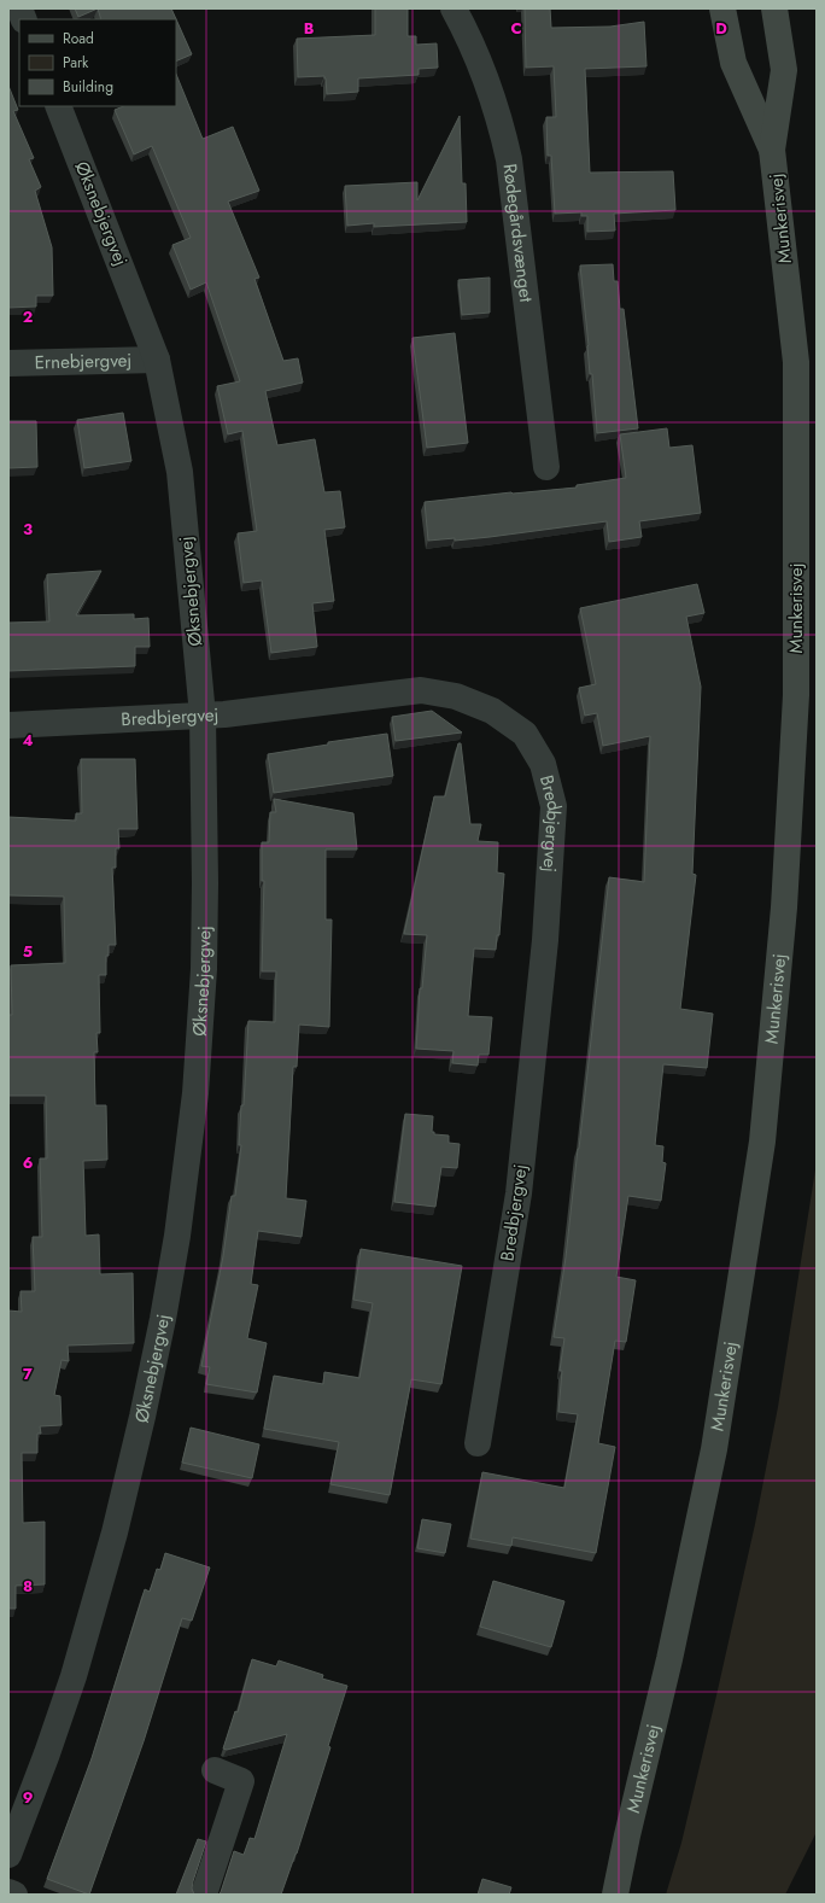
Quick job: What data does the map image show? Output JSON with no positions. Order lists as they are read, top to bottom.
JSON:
{
  "streets": {
    "main road": ["Munkerisvej"],
    "street": [
      "Øksnebjergvej",
      "Rødegårdsvænget",
      "Ernebjergvej",
      "Bredbjergvej"
    ]
  },
  "crossings": [
    ["Øksnebjergvej", "Ernebjergvej"],
    ["Øksnebjergvej", "Bredbjergvej"]
  ],
  "legend": ["Road", "Park", "Building"],
  "grid": {
    "columns": ["B", "C", "D"],
    "rows": [
      "2",
      "3",
      "4",
      "5",
      "6",
      "7",
      "8",
      "9"
    ]
  }
}
